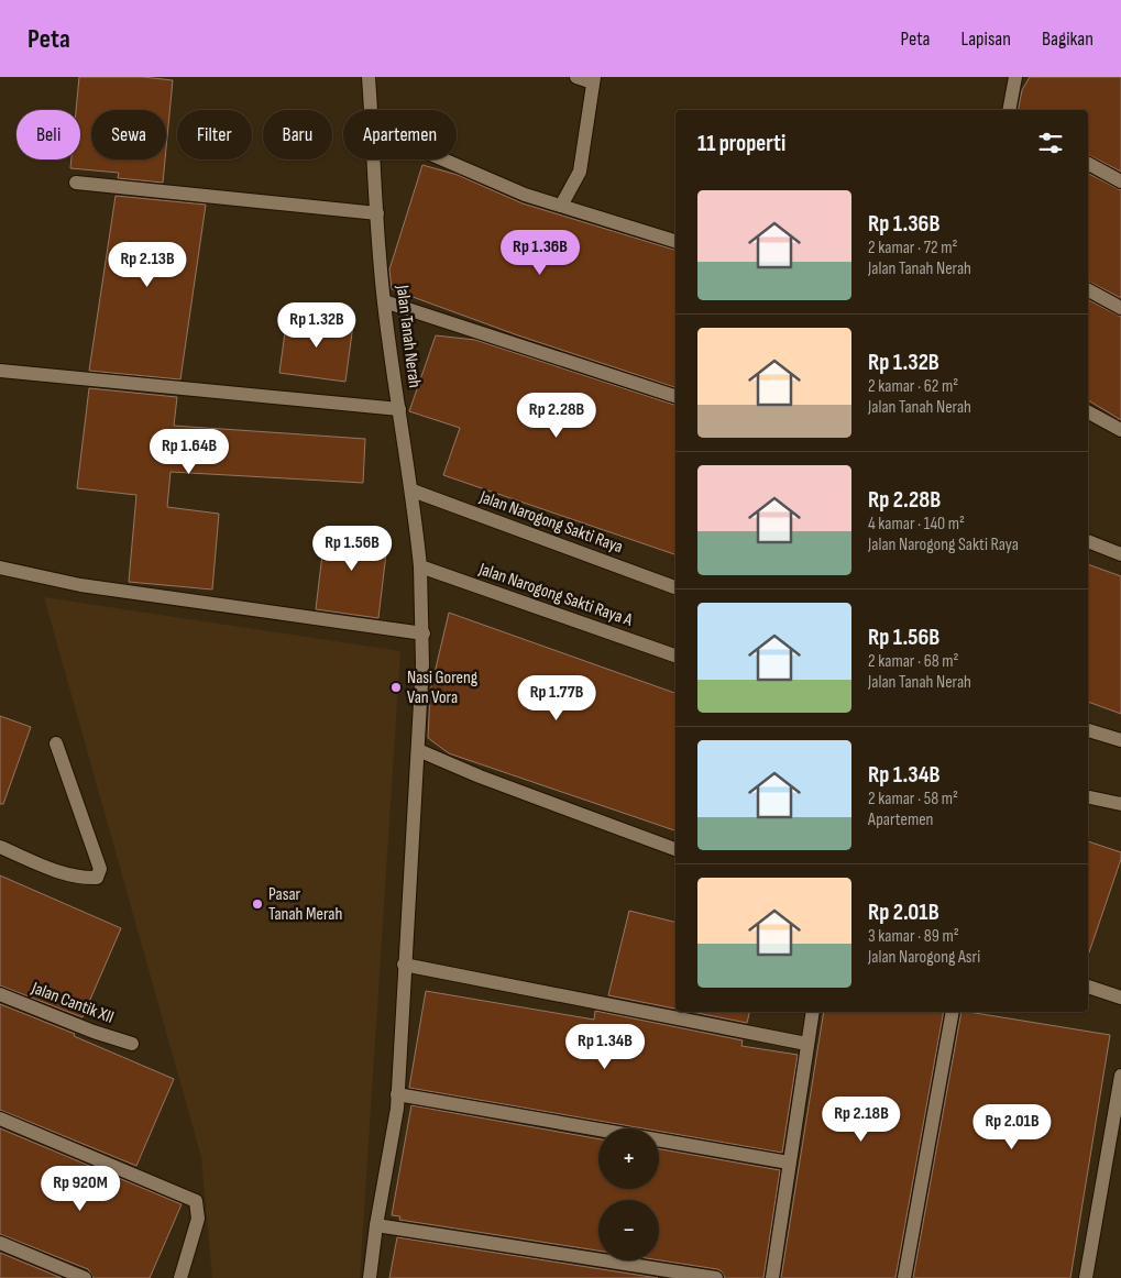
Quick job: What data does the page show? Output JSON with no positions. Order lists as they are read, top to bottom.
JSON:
{
  "streets": {
    "street": [
      "Jalan Tanah Nerah",
      "Jalan Narogong Sakti Raya",
      "Jalan Narogong Sakti Raya A",
      "Jalan Cantik XII"
    ]
  },
  "crossings": [
    ["Jalan Tanah Nerah", "Jalan Narogong Sakti Raya"],
    ["Jalan Tanah Nerah", "Jalan Narogong Sakti Raya A"]
  ],
  "places": ["Nasi Goreng Van Vora", "Pasar Tanah Merah"],
  "page": {
    "header": "Peta",
    "nav": ["Peta", "Lapisan", "Bagikan"],
    "chip": [
      "Beli",
      "Sewa",
      "Filter",
      "Baru",
      "Apartemen"
    ],
    "heading": "11 properti",
    "list": [
      {
        "name": "Rp 1.36B",
        "note": "2 kamar · 72 m² · Jalan Tanah Nerah"
      },
      {
        "name": "Rp 1.32B",
        "note": "2 kamar · 62 m² · Jalan Tanah Nerah"
      },
      {
        "name": "Rp 2.28B",
        "note": "4 kamar · 140 m² · Jalan Narogong Sakti Raya"
      },
      {
        "name": "Rp 1.56B",
        "note": "2 kamar · 68 m² · Jalan Tanah Nerah"
      },
      {
        "name": "Rp 1.34B",
        "note": "2 kamar · 58 m² · Apartemen"
      },
      {
        "name": "Rp 2.01B",
        "note": "3 kamar · 89 m² · Jalan Narogong Asri"
      }
    ],
    "price": [
      "Rp 1.36B",
      "Rp 2.13B",
      "Rp 1.32B",
      "Rp 2.28B",
      "Rp 1.64B",
      "Rp 1.56B",
      "Rp 1.77B",
      "Rp 1.34B",
      "Rp 2.18B",
      "Rp 2.01B",
      "Rp 920M"
    ],
    "map_buttons": ["+", "−"]
  }
}
